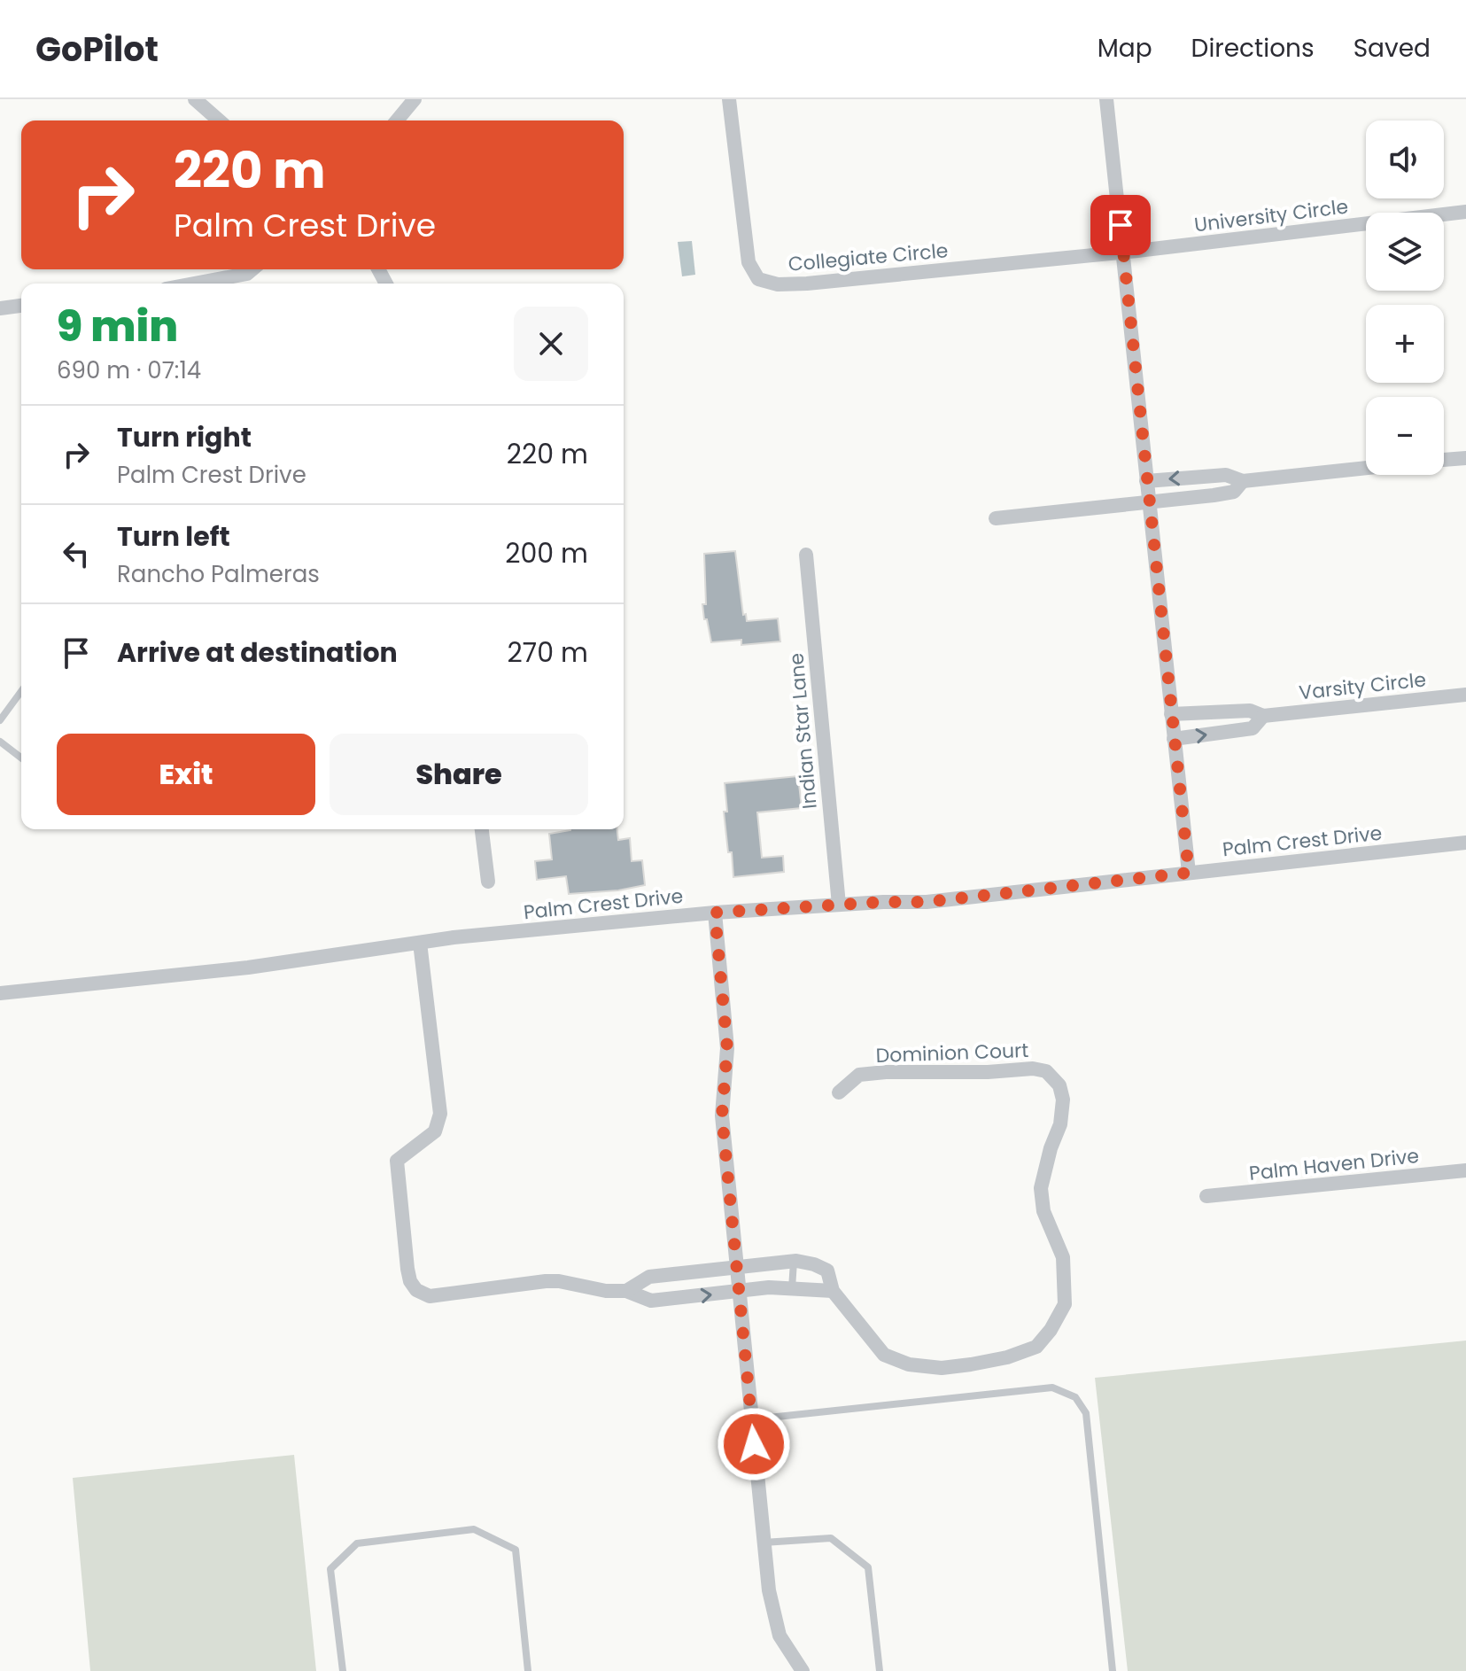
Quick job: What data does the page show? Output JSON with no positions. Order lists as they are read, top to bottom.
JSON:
{
  "streets": {
    "street": [
      "University Circle",
      "Collegiate Circle",
      "Varsity Circle",
      "Indian Star Lane",
      "Palm Crest Drive",
      "Dominion Court",
      "Palm Haven Drive"
    ]
  },
  "crossings": [
    ["University Circle", "Collegiate Circle"],
    ["Indian Star Lane", "Palm Crest Drive"]
  ],
  "page": {
    "header": "GoPilot",
    "nav": ["Map", "Directions", "Saved"],
    "map_buttons": ["+", "−"],
    "turn": ["220 m", "Palm Crest Drive"],
    "heading": ["9 min", "690 m · 07:14"],
    "list": [
      {
        "name": "Turn right",
        "note": "Palm Crest Drive",
        "value": "220 m"
      },
      {
        "name": "Turn left",
        "note": "Rancho Palmeras",
        "value": "200 m"
      },
      {
        "name": "Arrive at destination",
        "value": "270 m"
      }
    ],
    "buttons": ["Exit", "Share"]
  }
}
